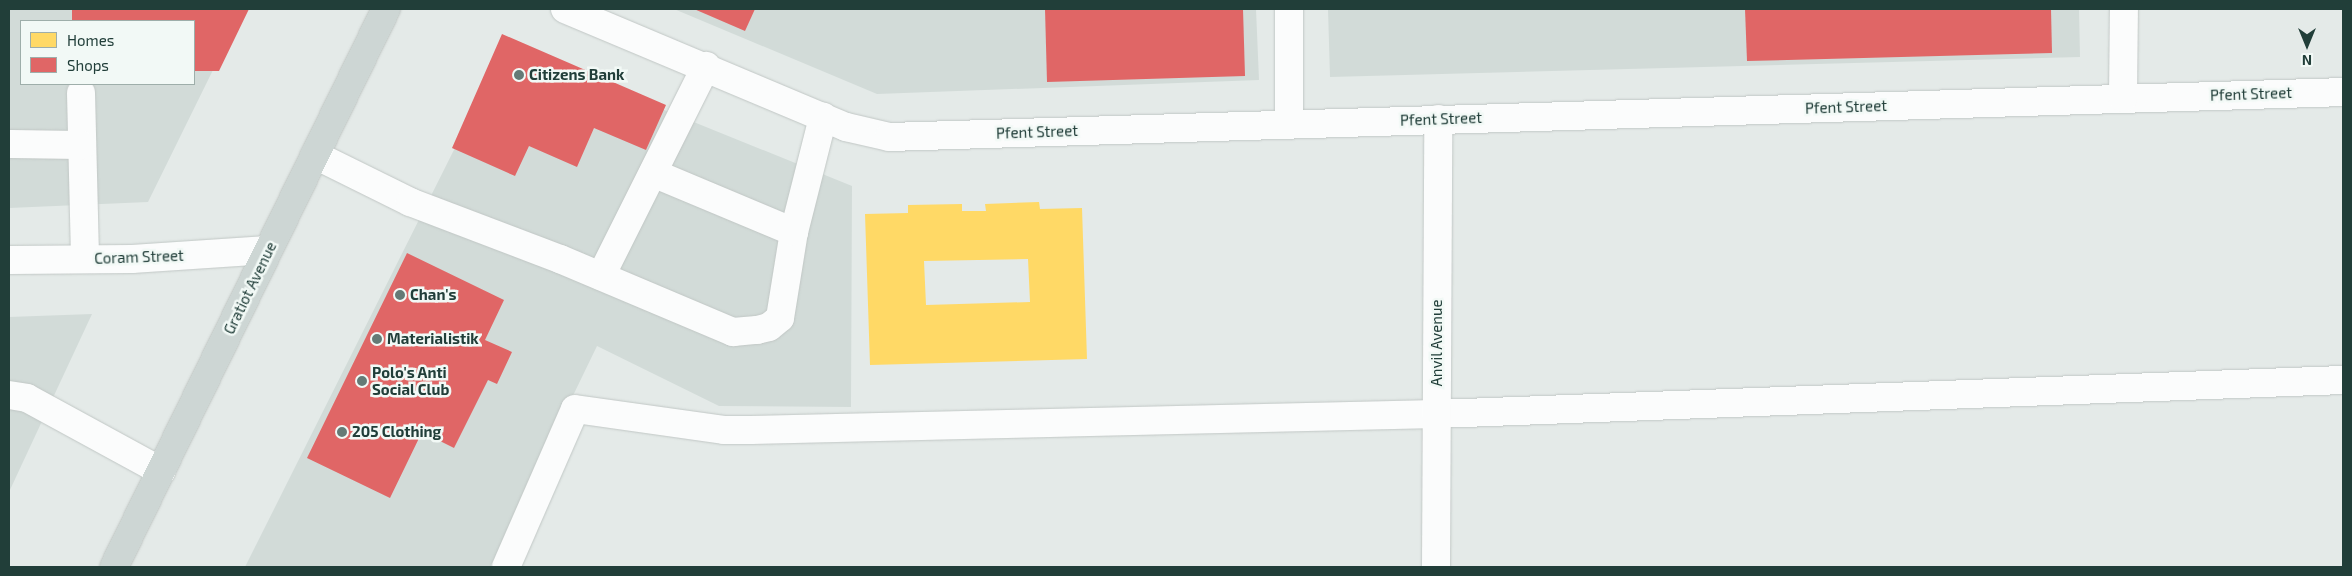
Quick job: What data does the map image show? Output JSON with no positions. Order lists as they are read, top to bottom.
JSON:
{
  "streets": {
    "main road": ["Gratiot Avenue"],
    "street": ["Pfent Street", "Coram Street", "Anvil Avenue"]
  },
  "crossings": [
    ["Pfent Street", "Anvil Avenue"],
    ["Coram Street", "Gratiot Avenue"]
  ],
  "places": [
    "Citizens Bank",
    "Chan's",
    "Materialistik",
    "Polo's Anti Social Club",
    "205 Clothing"
  ],
  "legend": ["Homes", "Shops"],
  "north": "bottom"
}
